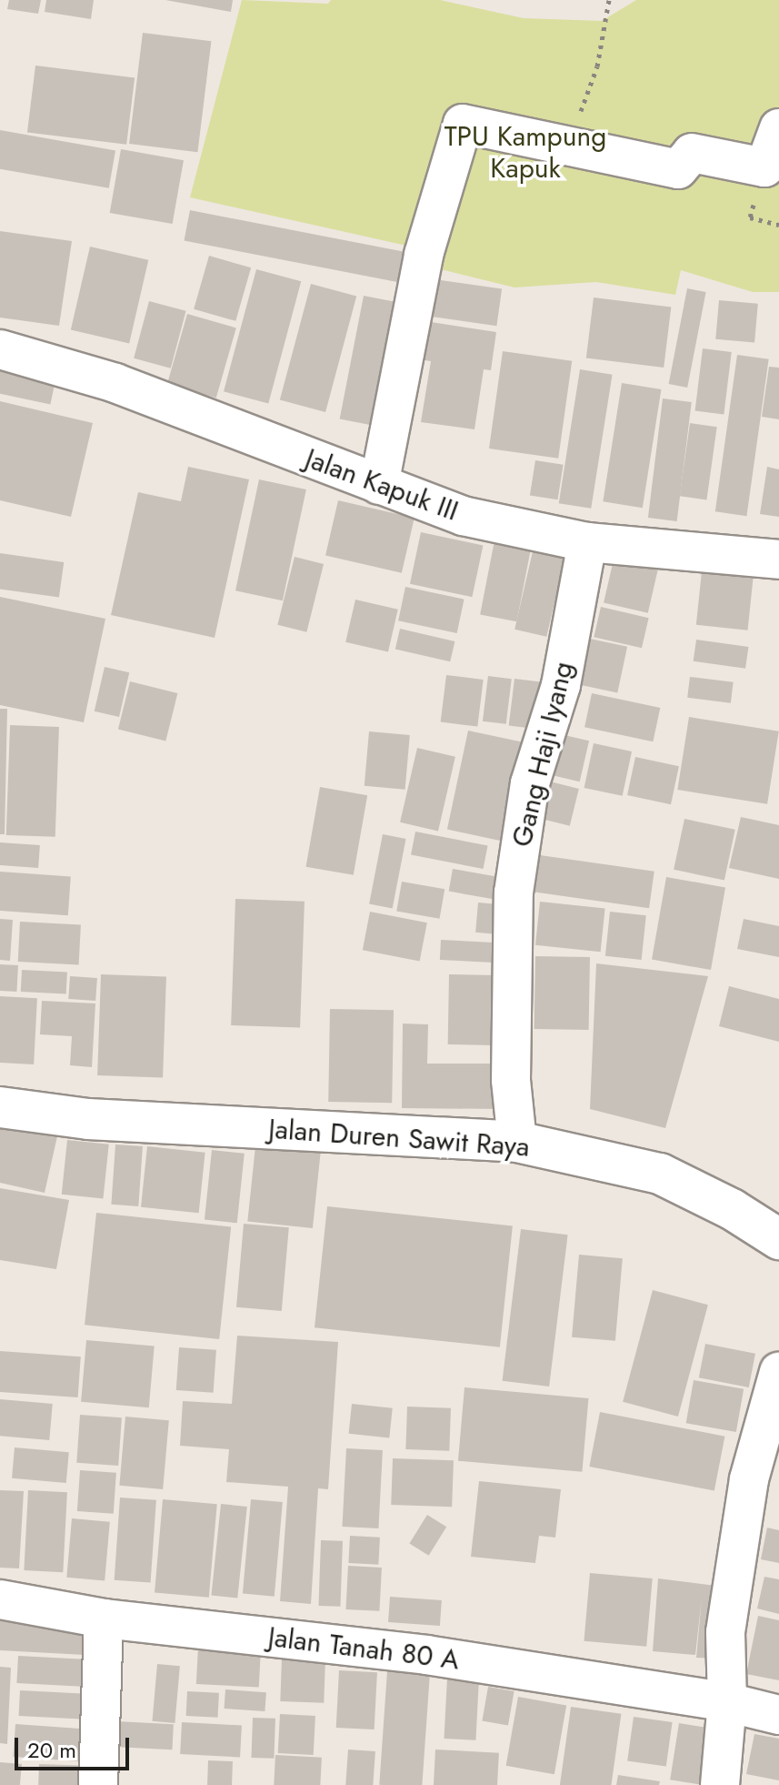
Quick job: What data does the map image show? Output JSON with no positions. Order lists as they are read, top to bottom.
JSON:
{
  "streets": {
    "street": [
      "Jalan Kapuk III",
      "Gang Haji Iyang",
      "Jalan Duren Sawit Raya",
      "Jalan Tanah 80 A"
    ]
  },
  "crossings": [
    ["Jalan Kapuk III", "Gang Haji Iyang"],
    ["Gang Haji Iyang", "Jalan Duren Sawit Raya"]
  ],
  "parks": ["TPU Kampung Kapuk"],
  "scale_bar": "20 m"
}
